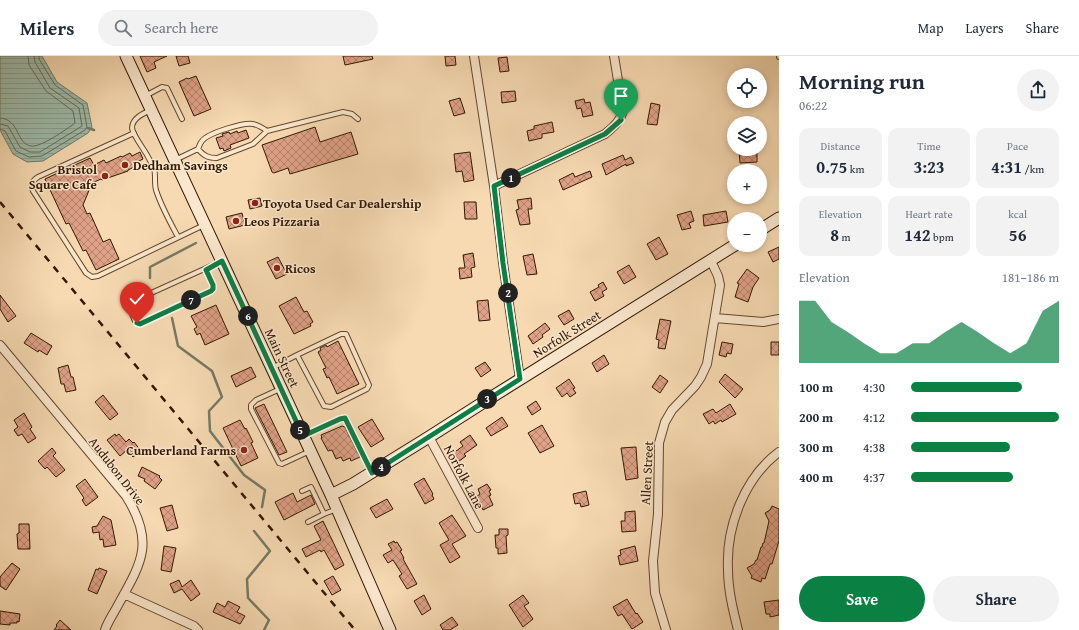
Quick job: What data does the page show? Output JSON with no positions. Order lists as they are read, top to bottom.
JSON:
{
  "streets": {
    "main road": ["Norfolk Street", "Main Street"],
    "street": ["Audubon Drive", "Allen Street", "Norfolk Lane"]
  },
  "crossings": [
    ["Norfolk Street", "Main Street"],
    ["Norfolk Street", "Allen Street"],
    ["Norfolk Street", "Norfolk Lane"]
  ],
  "places": [
    "Dedham Savings",
    "Bristol Square Cafe",
    "Toyota Used Car Dealership",
    "Leos Pizzaria",
    "Ricos",
    "Cumberland Farms"
  ],
  "page": {
    "header": "Milers",
    "search": "Search here",
    "nav": ["Map", "Layers", "Share"],
    "heading": ["Morning run", "06:22"],
    "map_buttons": ["+", "−"],
    "stats": [
      ["Distance", "0.75 km"],
      ["Time", "3:23"],
      ["Pace", "4:31 /km"],
      ["Elevation", "8 m"],
      ["Heart rate", "142 bpm"],
      ["kcal", "56"]
    ],
    "pins": [
      "1",
      "2",
      "7",
      "6",
      "3",
      "5",
      "4"
    ],
    "chart": ["Elevation", "181–186 m"],
    "list": [
      {
        "name": "100 m",
        "note": "4:30"
      },
      {
        "name": "200 m",
        "note": "4:12"
      },
      {
        "name": "300 m",
        "note": "4:38"
      },
      {
        "name": "400 m",
        "note": "4:37"
      }
    ],
    "buttons": ["Save", "Share"]
  }
}
